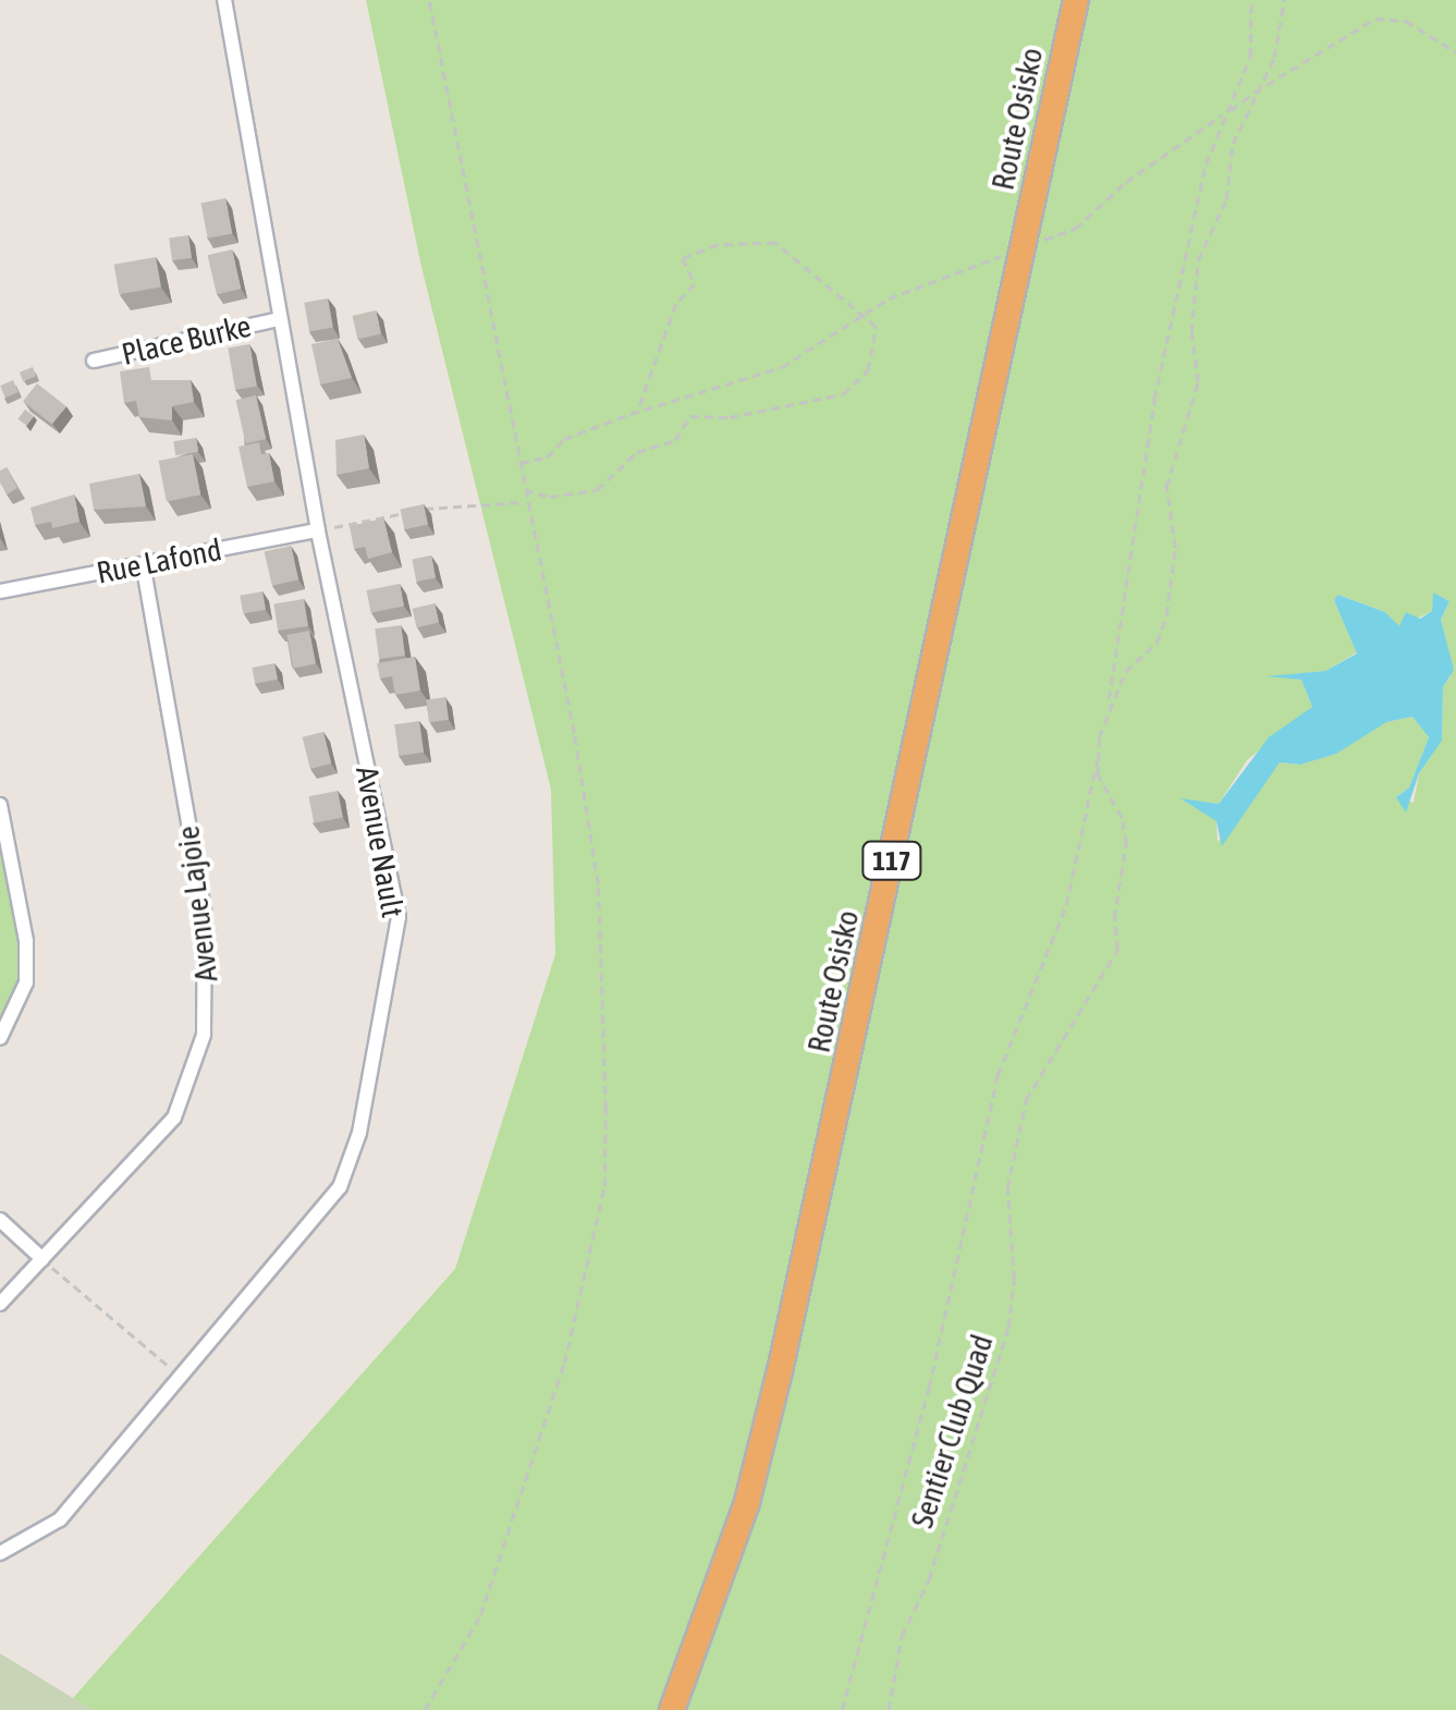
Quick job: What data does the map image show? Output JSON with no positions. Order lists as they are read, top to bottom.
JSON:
{
  "streets": {
    "highway": ["Route Osisko", "117"],
    "street": [
      "Place Burke",
      "Rue Lafond",
      "Avenue Nault",
      "Avenue Lajoie"
    ],
    "path": ["Sentier Club Quad"]
  },
  "crossings": [
    ["Place Burke", "Avenue Nault"],
    ["Rue Lafond", "Avenue Nault"],
    ["Rue Lafond", "Avenue Lajoie"]
  ]
}
